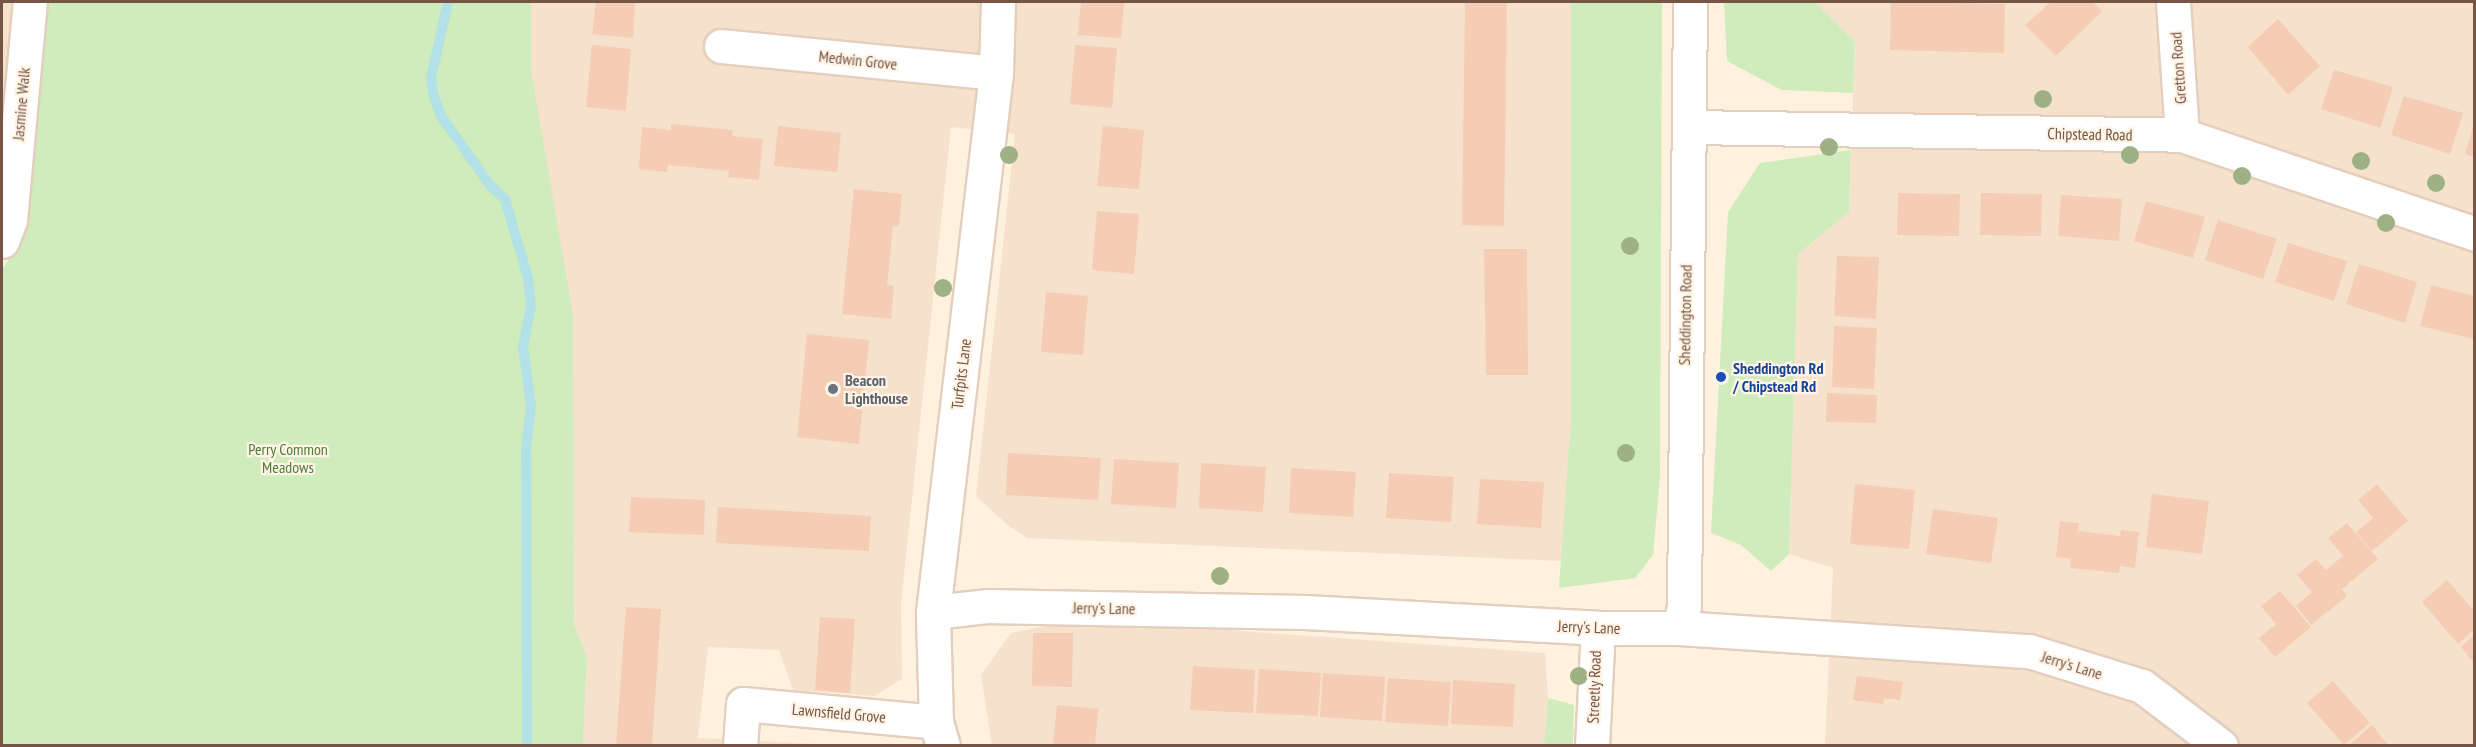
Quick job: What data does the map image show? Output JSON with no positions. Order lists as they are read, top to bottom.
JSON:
{
  "streets": {
    "street": [
      "Medwin Grove",
      "Gretton Road",
      "Jasmine Walk",
      "Chipstead Road",
      "Sheddington Road",
      "Turfpits Lane",
      "Jerry's Lane",
      "Streetly Road",
      "Lawnsfield Grove"
    ]
  },
  "crossings": [
    ["Medwin Grove", "Turfpits Lane"],
    ["Gretton Road", "Chipstead Road"],
    ["Chipstead Road", "Sheddington Road"],
    ["Sheddington Road", "Jerry's Lane"],
    ["Turfpits Lane", "Jerry's Lane"],
    ["Turfpits Lane", "Lawnsfield Grove"],
    ["Jerry's Lane", "Streetly Road"]
  ],
  "parks": ["Perry Common Meadows"],
  "places": ["Sheddington Rd / Chipstead Rd", "Beacon Lighthouse"]
}
